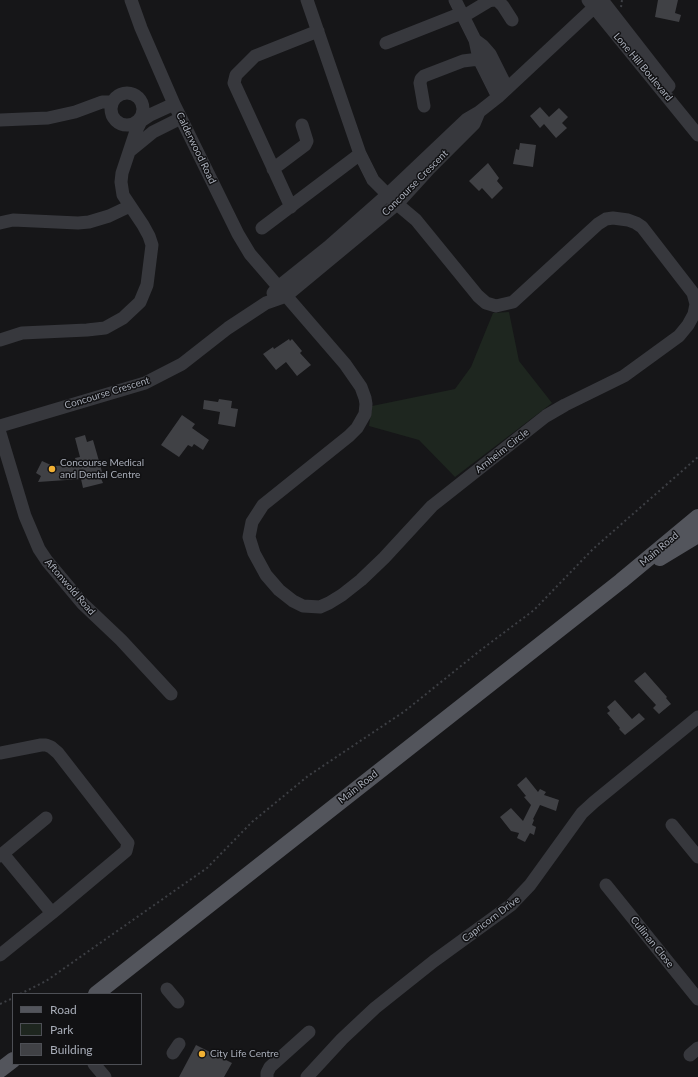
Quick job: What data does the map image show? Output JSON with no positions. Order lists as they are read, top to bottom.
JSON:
{
  "streets": {
    "main road": ["Main Road"],
    "street": [
      "Lone Hill Boulevard",
      "Calderwood Road",
      "Concourse Crescent",
      "Arnheim Circle",
      "Aftonwold Road",
      "Capricorn Drive",
      "Cullinan Close"
    ]
  },
  "crossings": [
    ["Lone Hill Boulevard", "Concourse Crescent"],
    ["Calderwood Road", "Concourse Crescent"],
    ["Calderwood Road", "Arnheim Circle"],
    ["Concourse Crescent", "Arnheim Circle"]
  ],
  "places": ["Concourse Medical and Dental Centre", "City Life Centre"],
  "legend": ["Road", "Park", "Building"]
}
